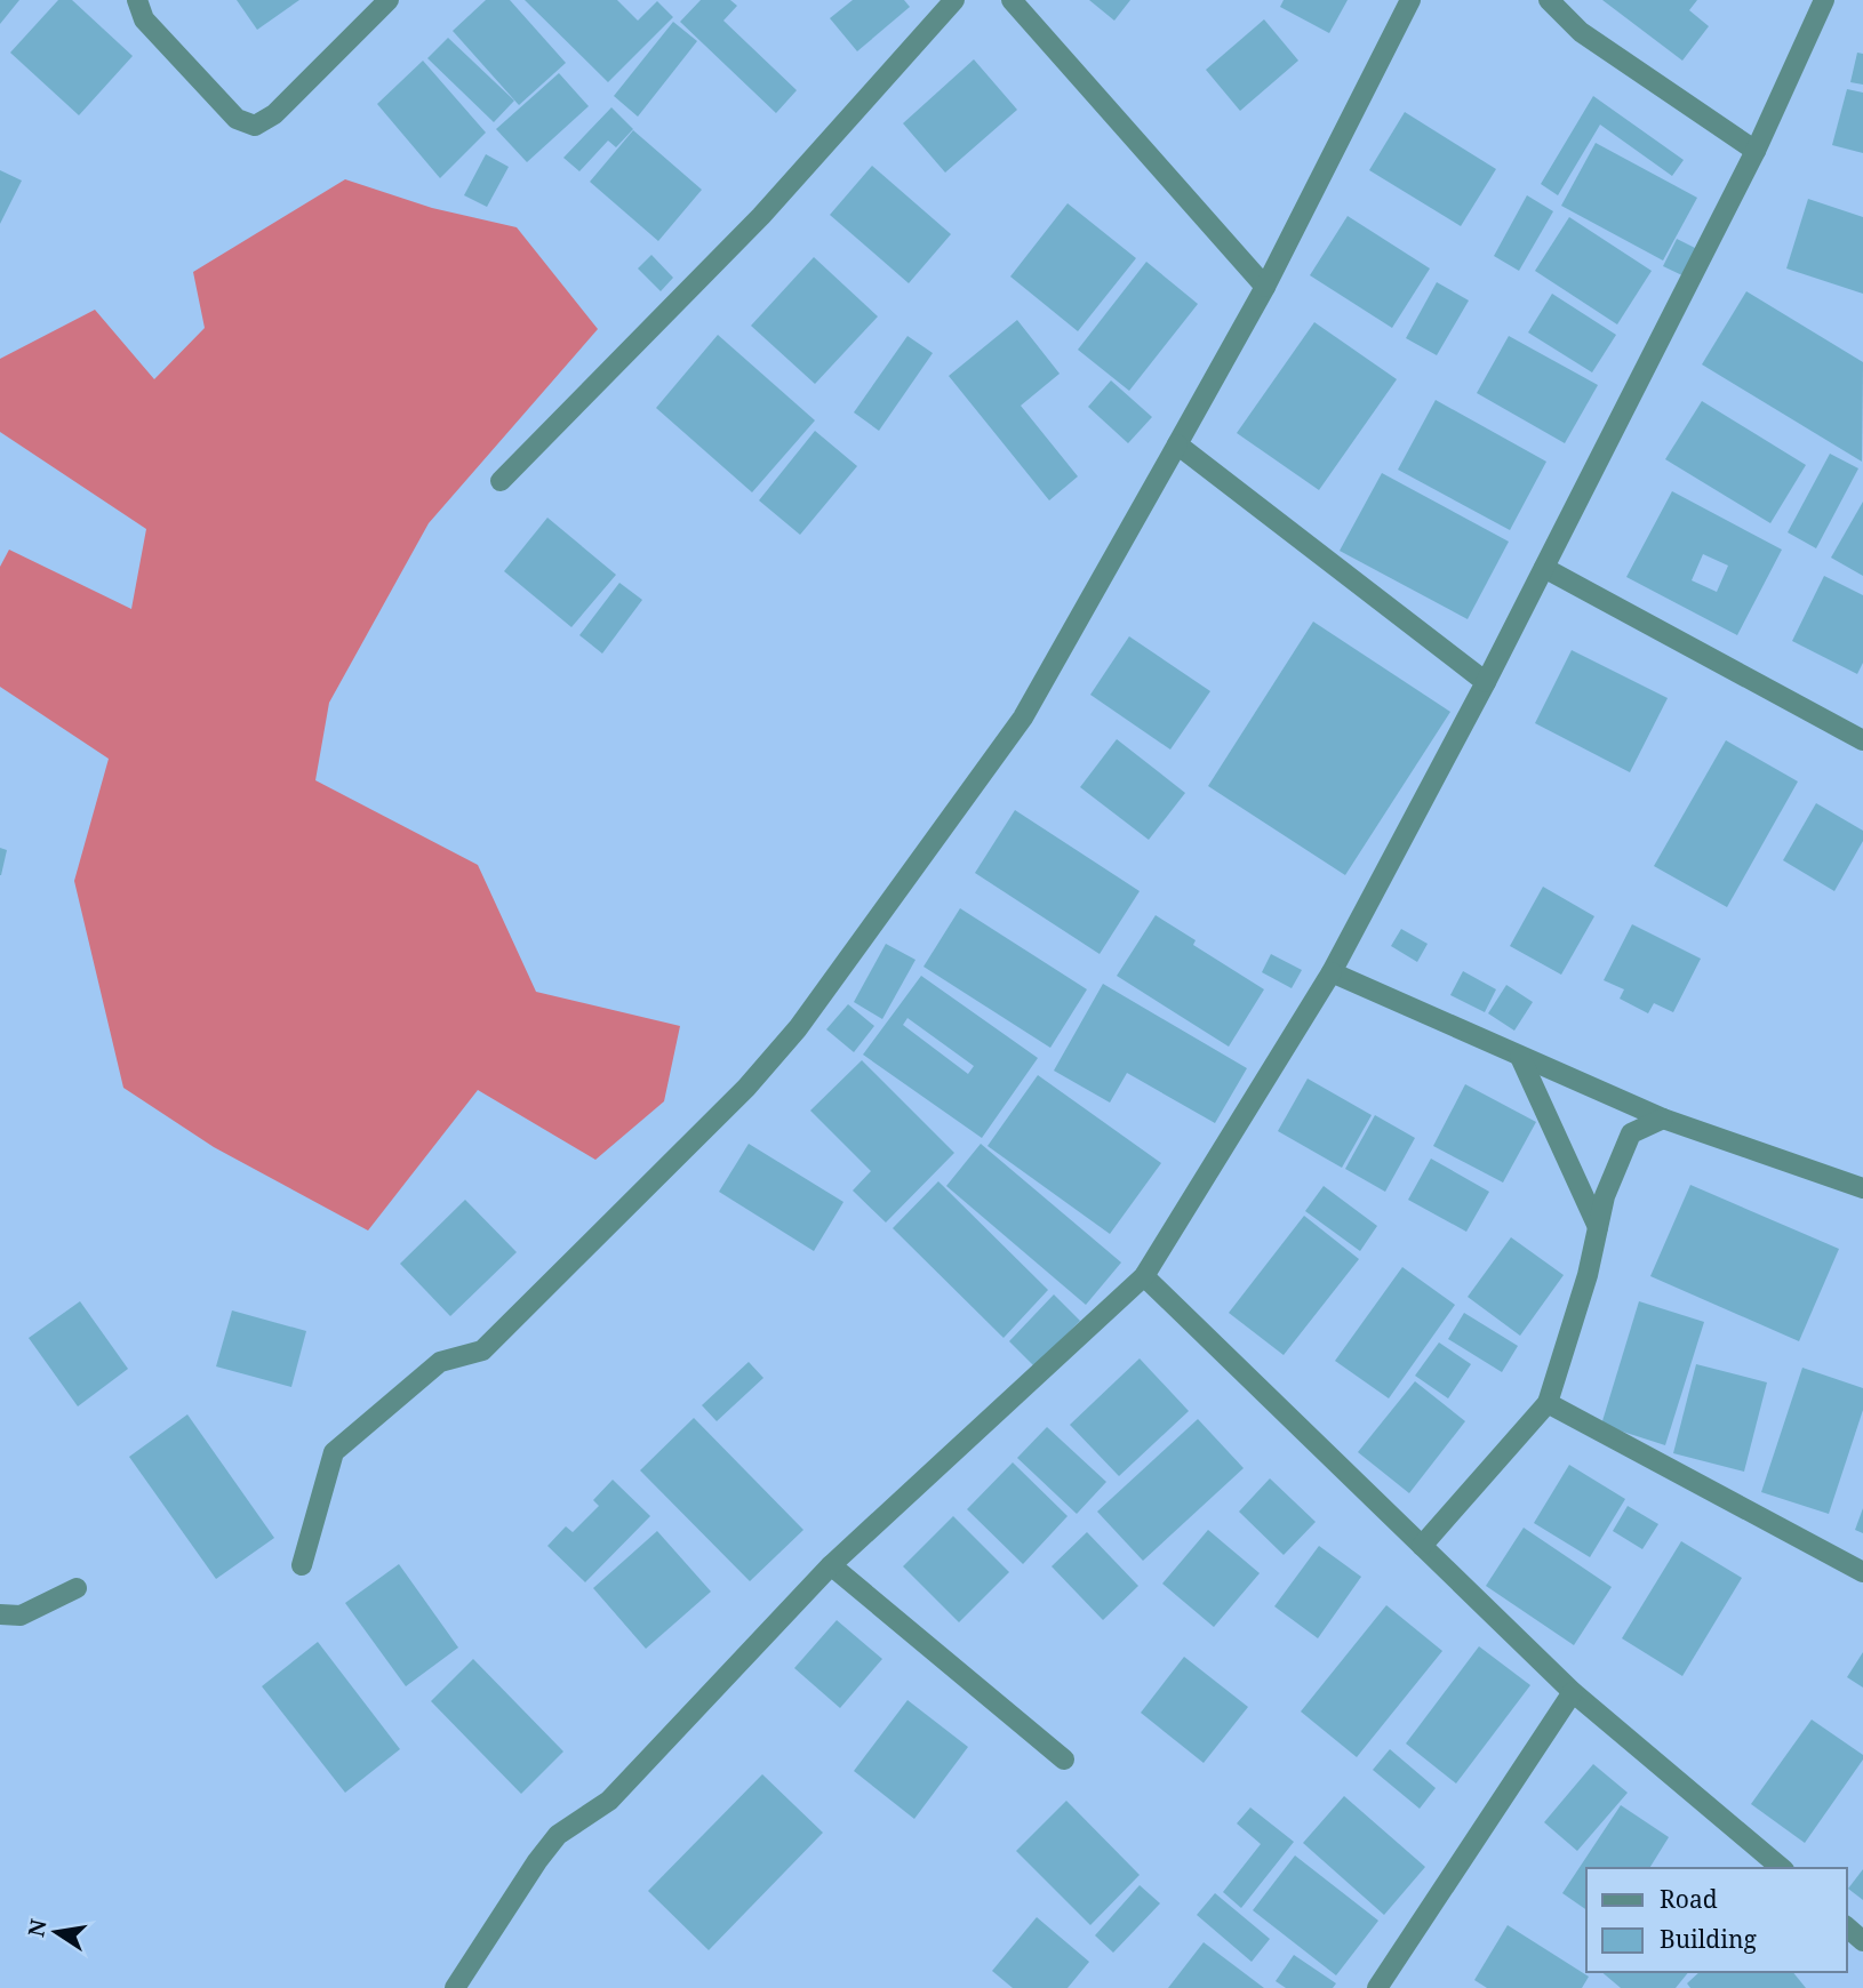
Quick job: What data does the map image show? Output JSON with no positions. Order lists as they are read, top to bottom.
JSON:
{
  "legend": ["Road", "Building"],
  "north": "left"
}
